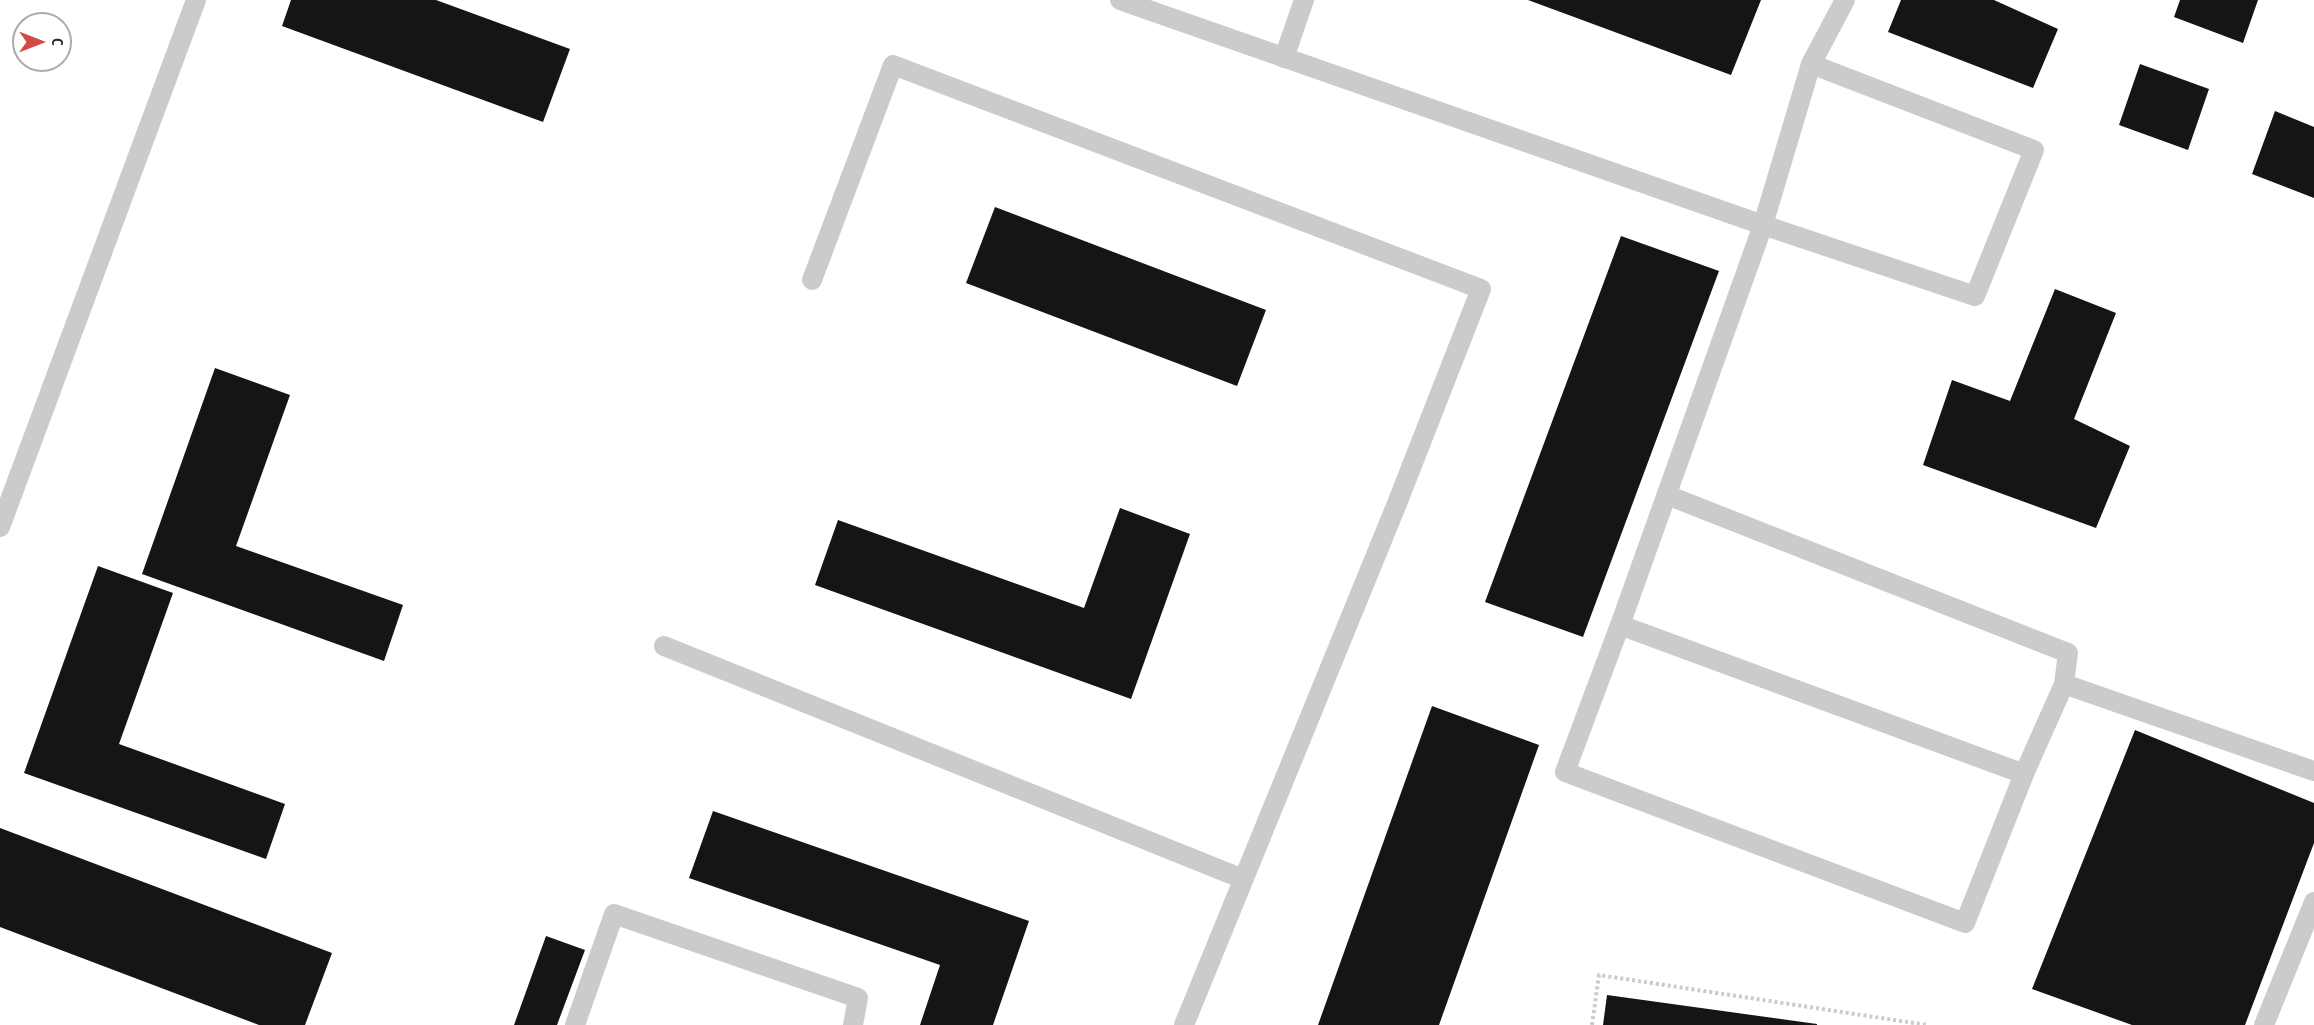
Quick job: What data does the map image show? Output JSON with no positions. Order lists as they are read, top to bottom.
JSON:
{
  "north": "right"
}
